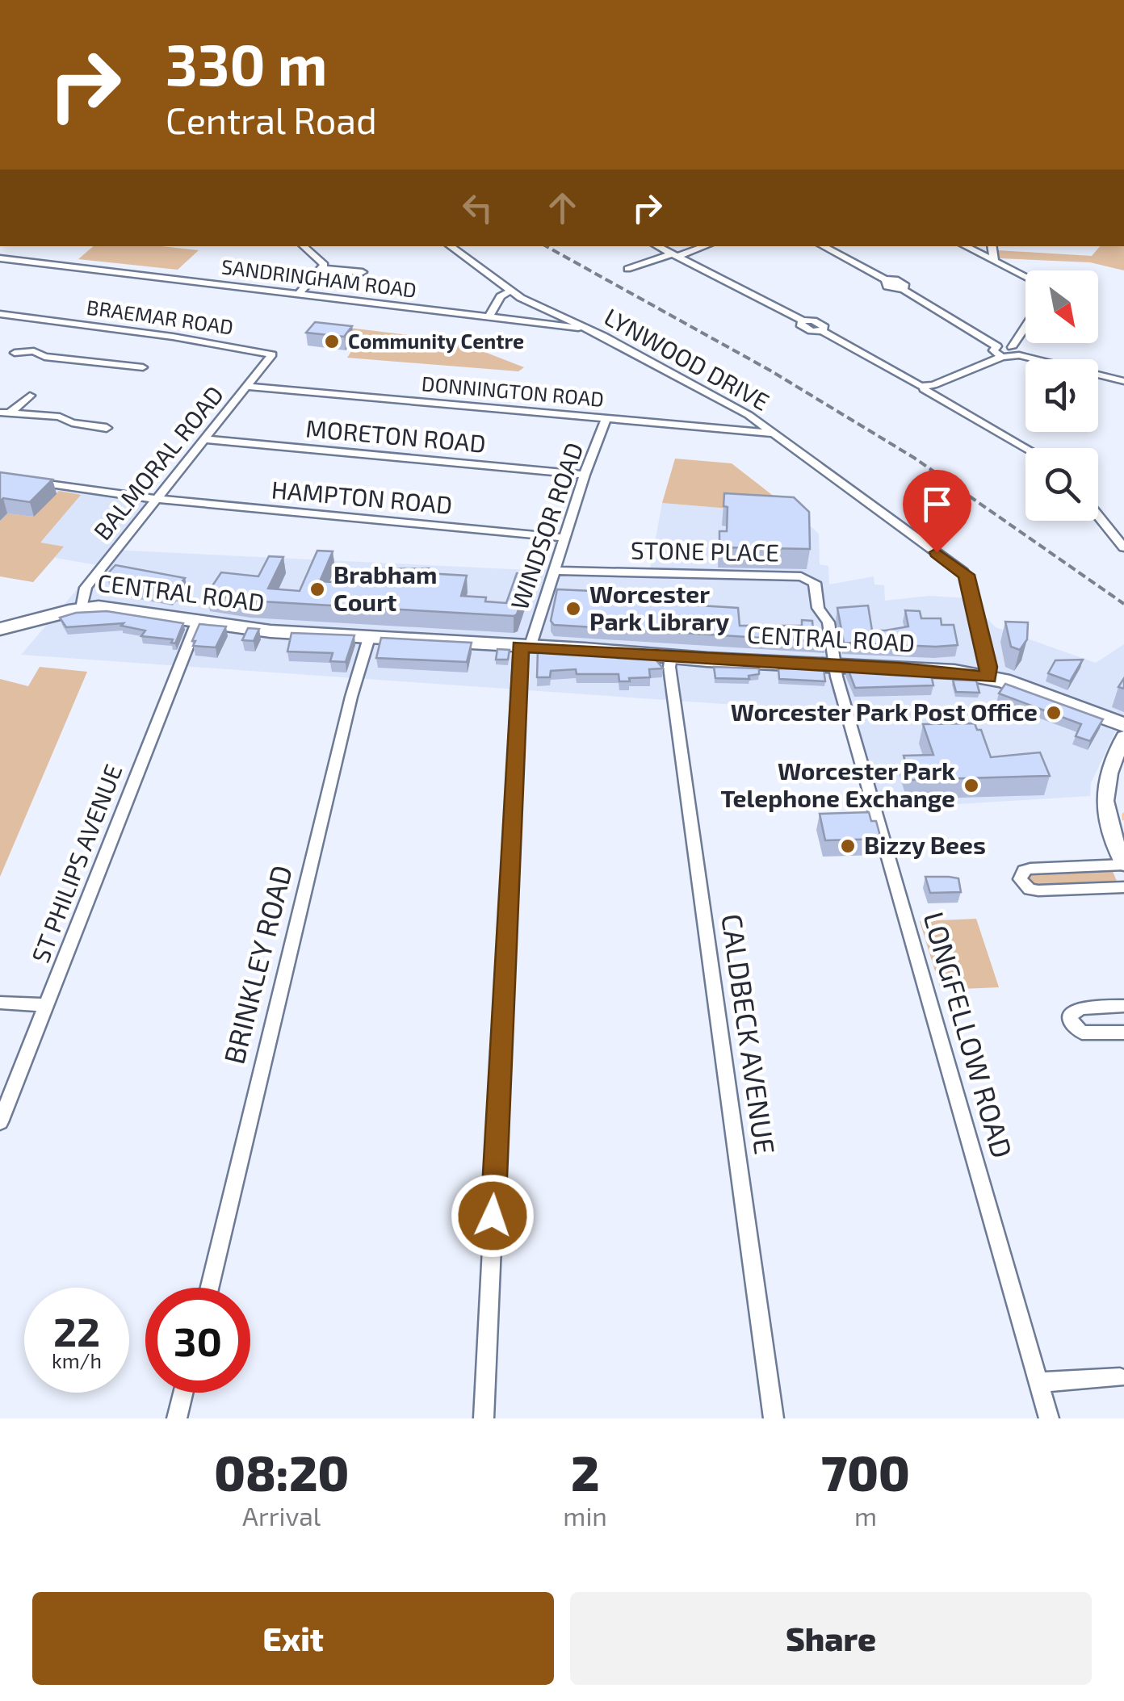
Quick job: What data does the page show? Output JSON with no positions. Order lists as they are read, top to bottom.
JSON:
{
  "streets": {
    "main road": ["CENTRAL ROAD"],
    "street": [
      "SANDRINGHAM ROAD",
      "BRAEMAR ROAD",
      "LYNWOOD DRIVE",
      "DONNINGTON ROAD",
      "MORETON ROAD",
      "BALMORAL ROAD",
      "HAMPTON ROAD",
      "WINDSOR ROAD",
      "STONE PLACE",
      "ST PHILIPS AVENUE",
      "BRINKLEY ROAD",
      "CALDBECK AVENUE",
      "LONGFELLOW ROAD"
    ]
  },
  "crossings": [
    ["SANDRINGHAM ROAD", "LYNWOOD DRIVE"],
    ["BRAEMAR ROAD", "DONNINGTON ROAD"],
    ["BRAEMAR ROAD", "BALMORAL ROAD"],
    ["LYNWOOD DRIVE", "DONNINGTON ROAD"],
    ["LYNWOOD DRIVE", "CENTRAL ROAD"],
    ["DONNINGTON ROAD", "BALMORAL ROAD"],
    ["DONNINGTON ROAD", "WINDSOR ROAD"],
    ["MORETON ROAD", "BALMORAL ROAD"],
    ["MORETON ROAD", "WINDSOR ROAD"],
    ["BALMORAL ROAD", "HAMPTON ROAD"],
    ["BALMORAL ROAD", "CENTRAL ROAD"],
    ["HAMPTON ROAD", "WINDSOR ROAD"],
    ["WINDSOR ROAD", "STONE PLACE"],
    ["WINDSOR ROAD", "CENTRAL ROAD"],
    ["STONE PLACE", "CENTRAL ROAD"],
    ["STONE PLACE", "LONGFELLOW ROAD"],
    ["CENTRAL ROAD", "ST PHILIPS AVENUE"],
    ["CENTRAL ROAD", "BRINKLEY ROAD"],
    ["CENTRAL ROAD", "CALDBECK AVENUE"],
    ["CENTRAL ROAD", "LONGFELLOW ROAD"]
  ],
  "places": [
    "Community Centre",
    "Brabham Court",
    "Worcester Park Library",
    "Worcester Park Post Office",
    "Worcester Park Telephone Exchange",
    "Bizzy Bees"
  ],
  "north": "bottom right",
  "page": {
    "turn": ["330 m", "Central Road"],
    "speed": "22 km/h",
    "limit": "30",
    "eta": [
      "08:20",
      "Arrival",
      "2",
      "min",
      "700",
      "m"
    ],
    "buttons": ["Exit", "Share"]
  }
}
